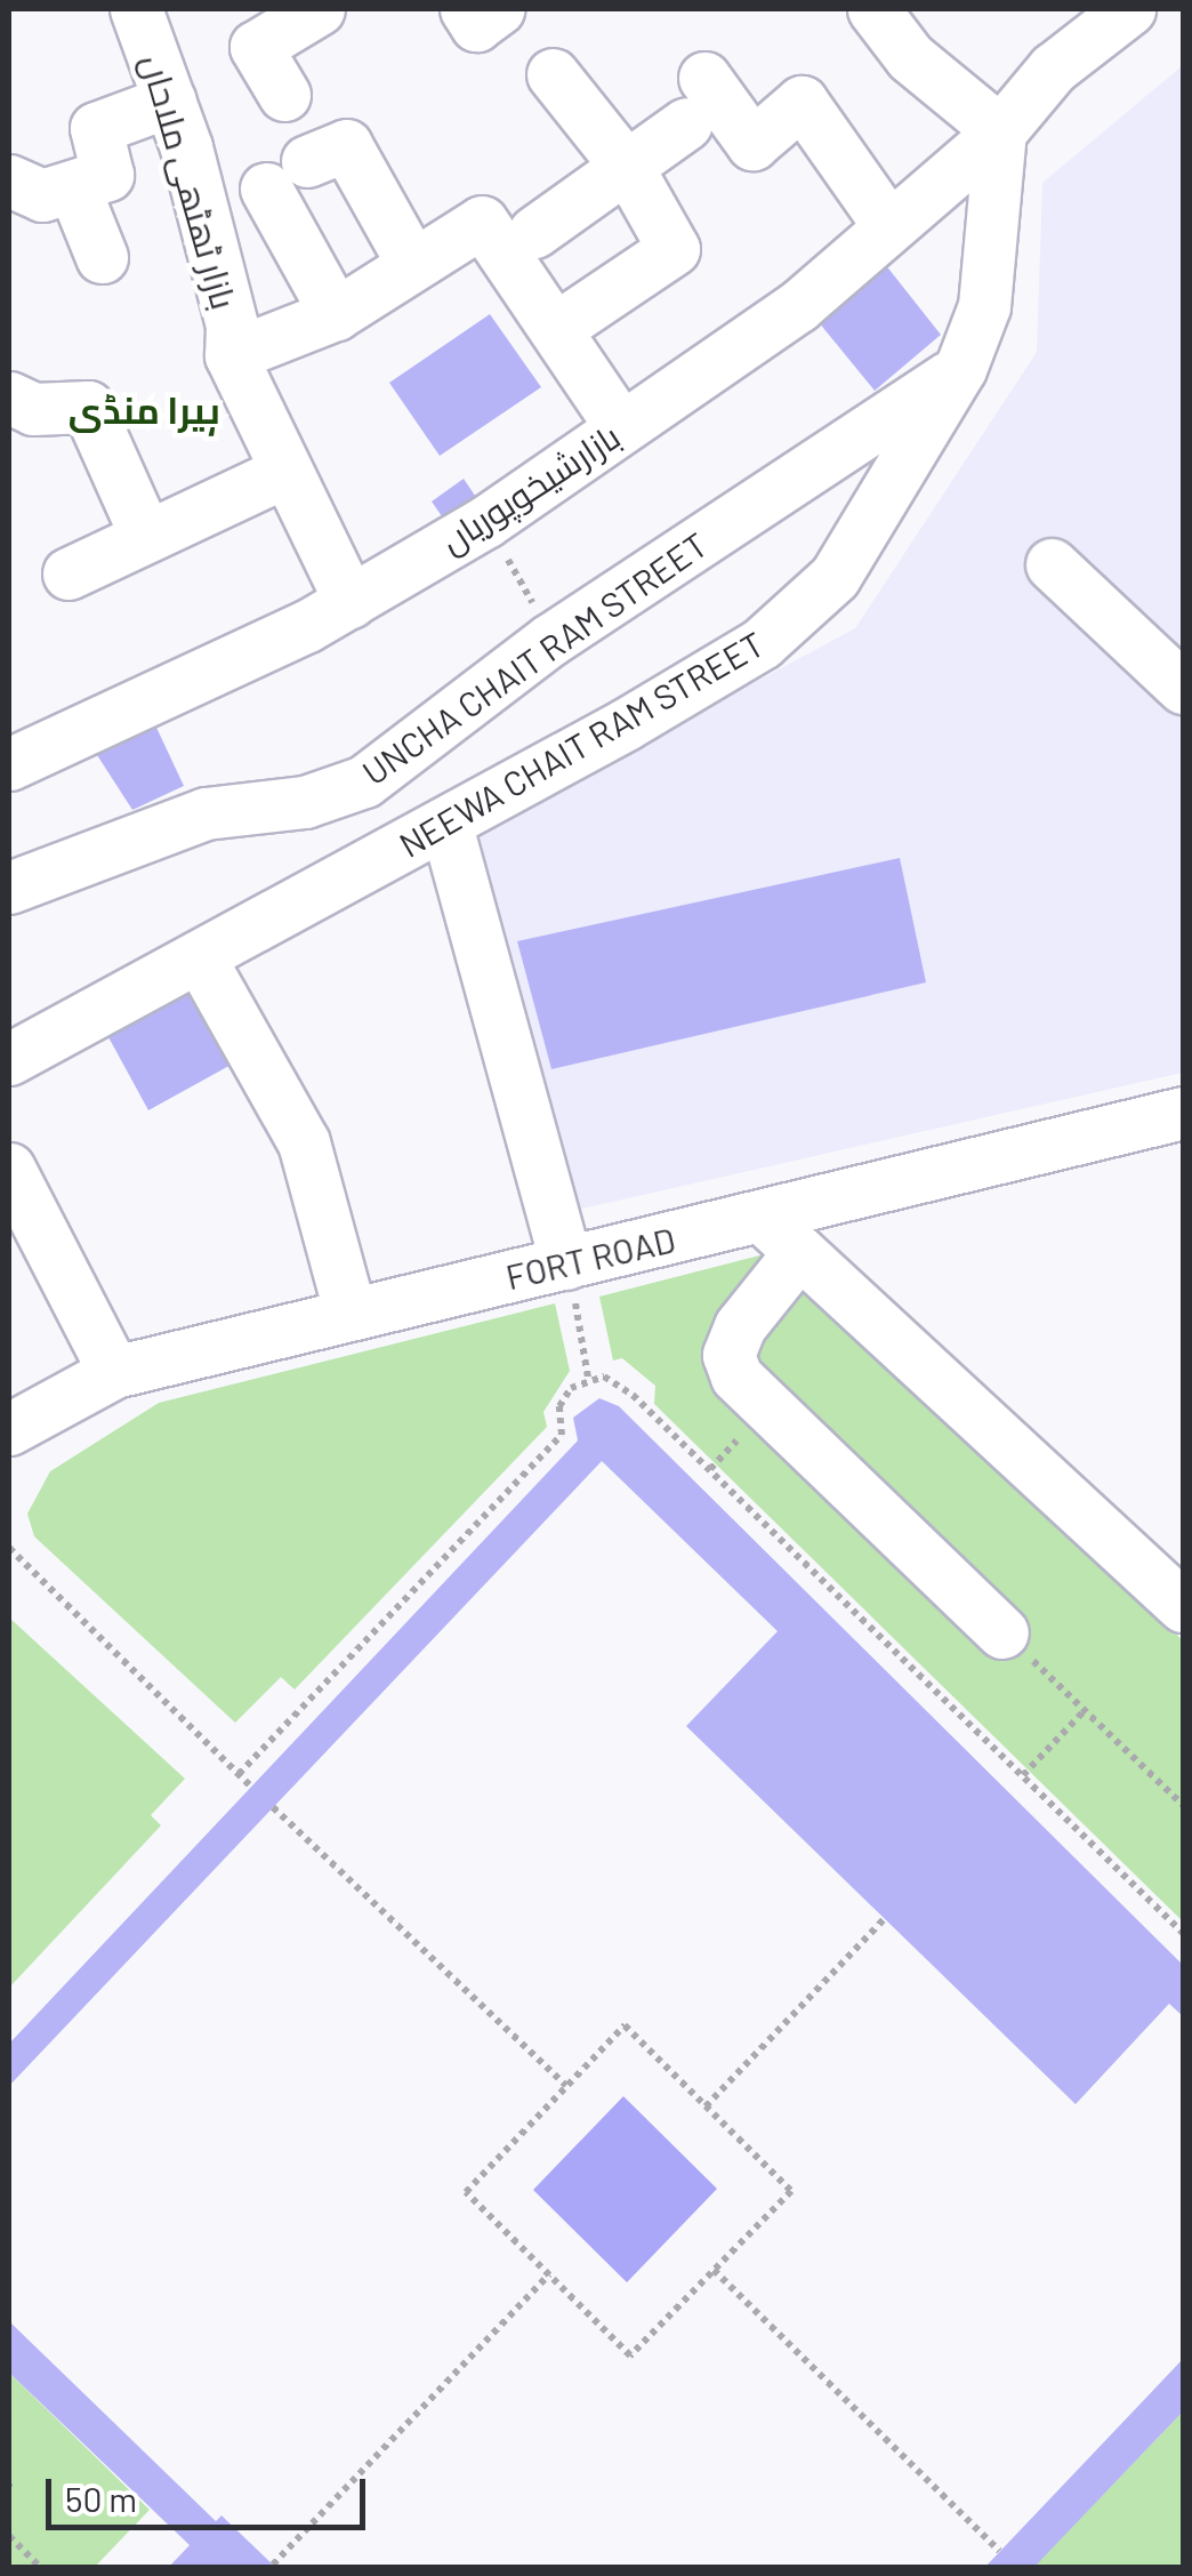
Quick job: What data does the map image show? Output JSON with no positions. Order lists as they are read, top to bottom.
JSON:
{
  "streets": {
    "street": [
      "بازار ٹھٹھی ملاحاں",
      "بازارشیخوپوریاں",
      "UNCHA CHAIT RAM STREET",
      "NEEWA CHAIT RAM STREET",
      "FORT ROAD"
    ]
  },
  "crossings": [
    ["بازار ٹھٹھی ملاحاں", "بازارشیخوپوریاں"],
    ["بازارشیخوپوریاں", "NEEWA CHAIT RAM STREET"],
    ["UNCHA CHAIT RAM STREET", "NEEWA CHAIT RAM STREET"]
  ],
  "districts": ["ہیرا منڈی"],
  "scale_bar": "50 m"
}
